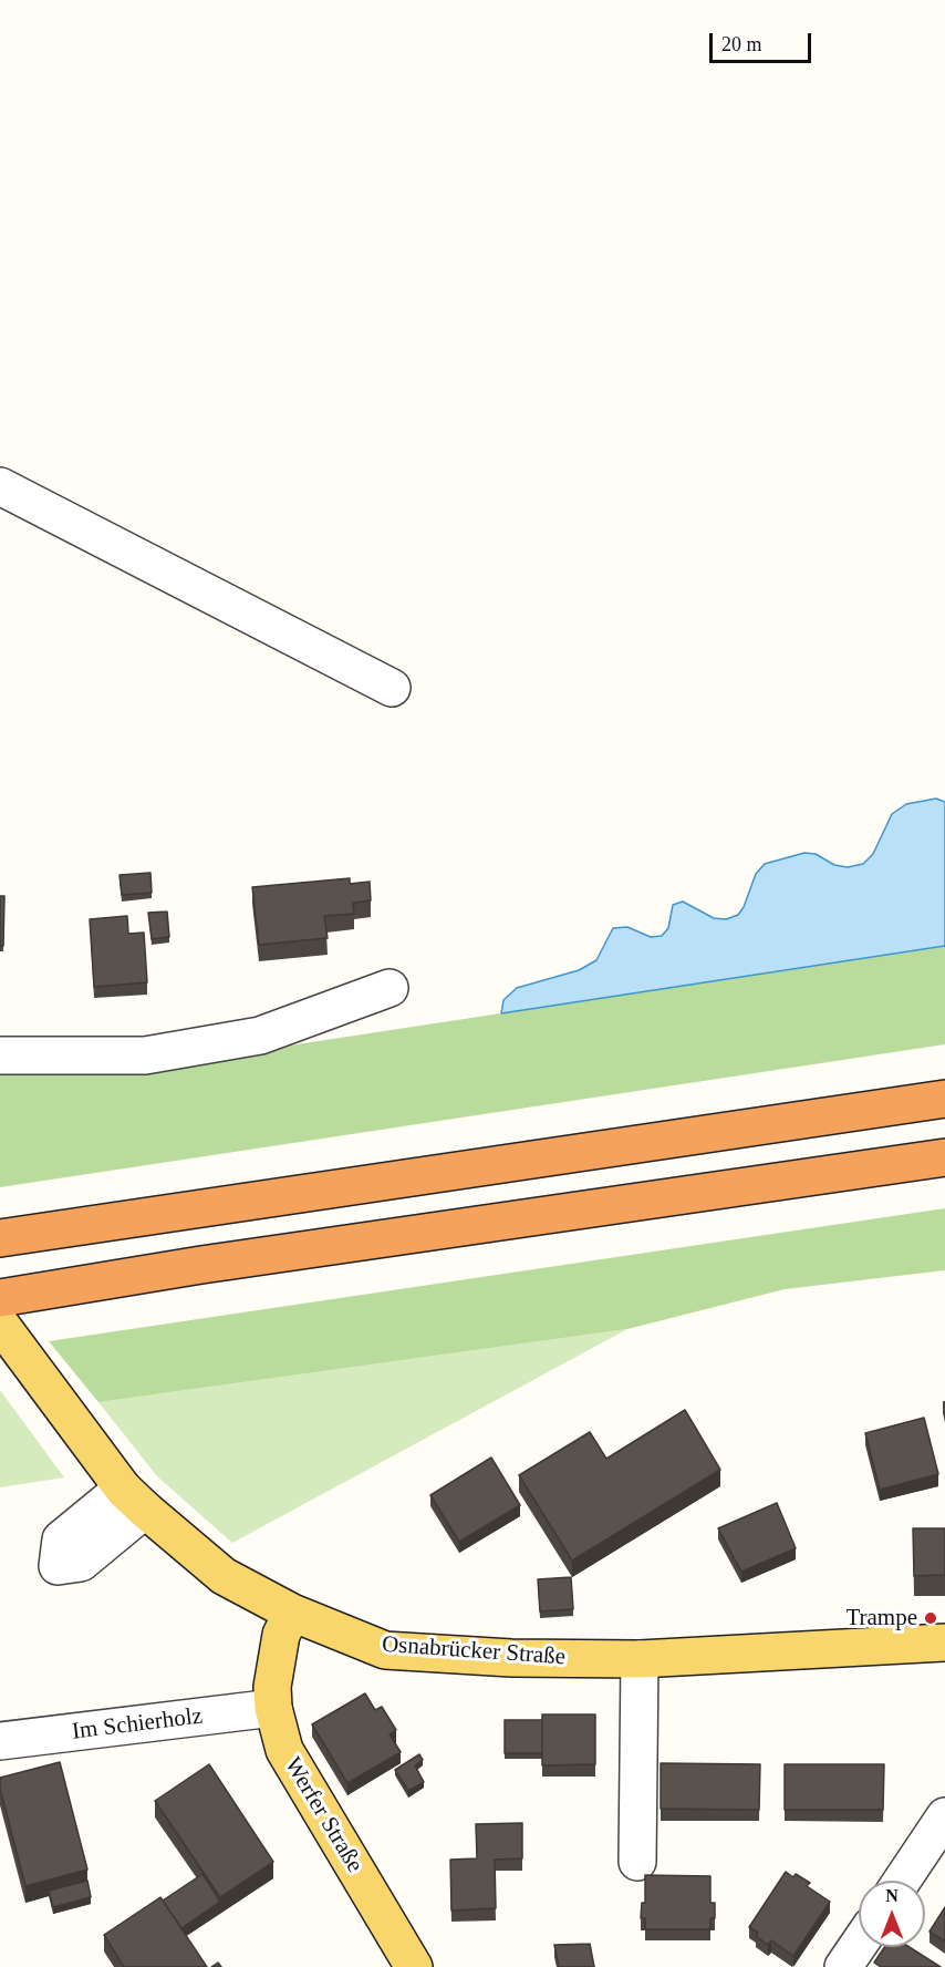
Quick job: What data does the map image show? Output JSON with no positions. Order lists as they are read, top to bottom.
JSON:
{
  "streets": {
    "main road": ["Osnabrücker Straße", "Werfer Straße"],
    "street": ["Im Schierholz"]
  },
  "crossings": [
    ["Osnabrücker Straße", "Werfer Straße"],
    ["Im Schierholz", "Werfer Straße"]
  ],
  "places": ["Trampe"],
  "scale_bar": "20 m",
  "north": "top"
}
